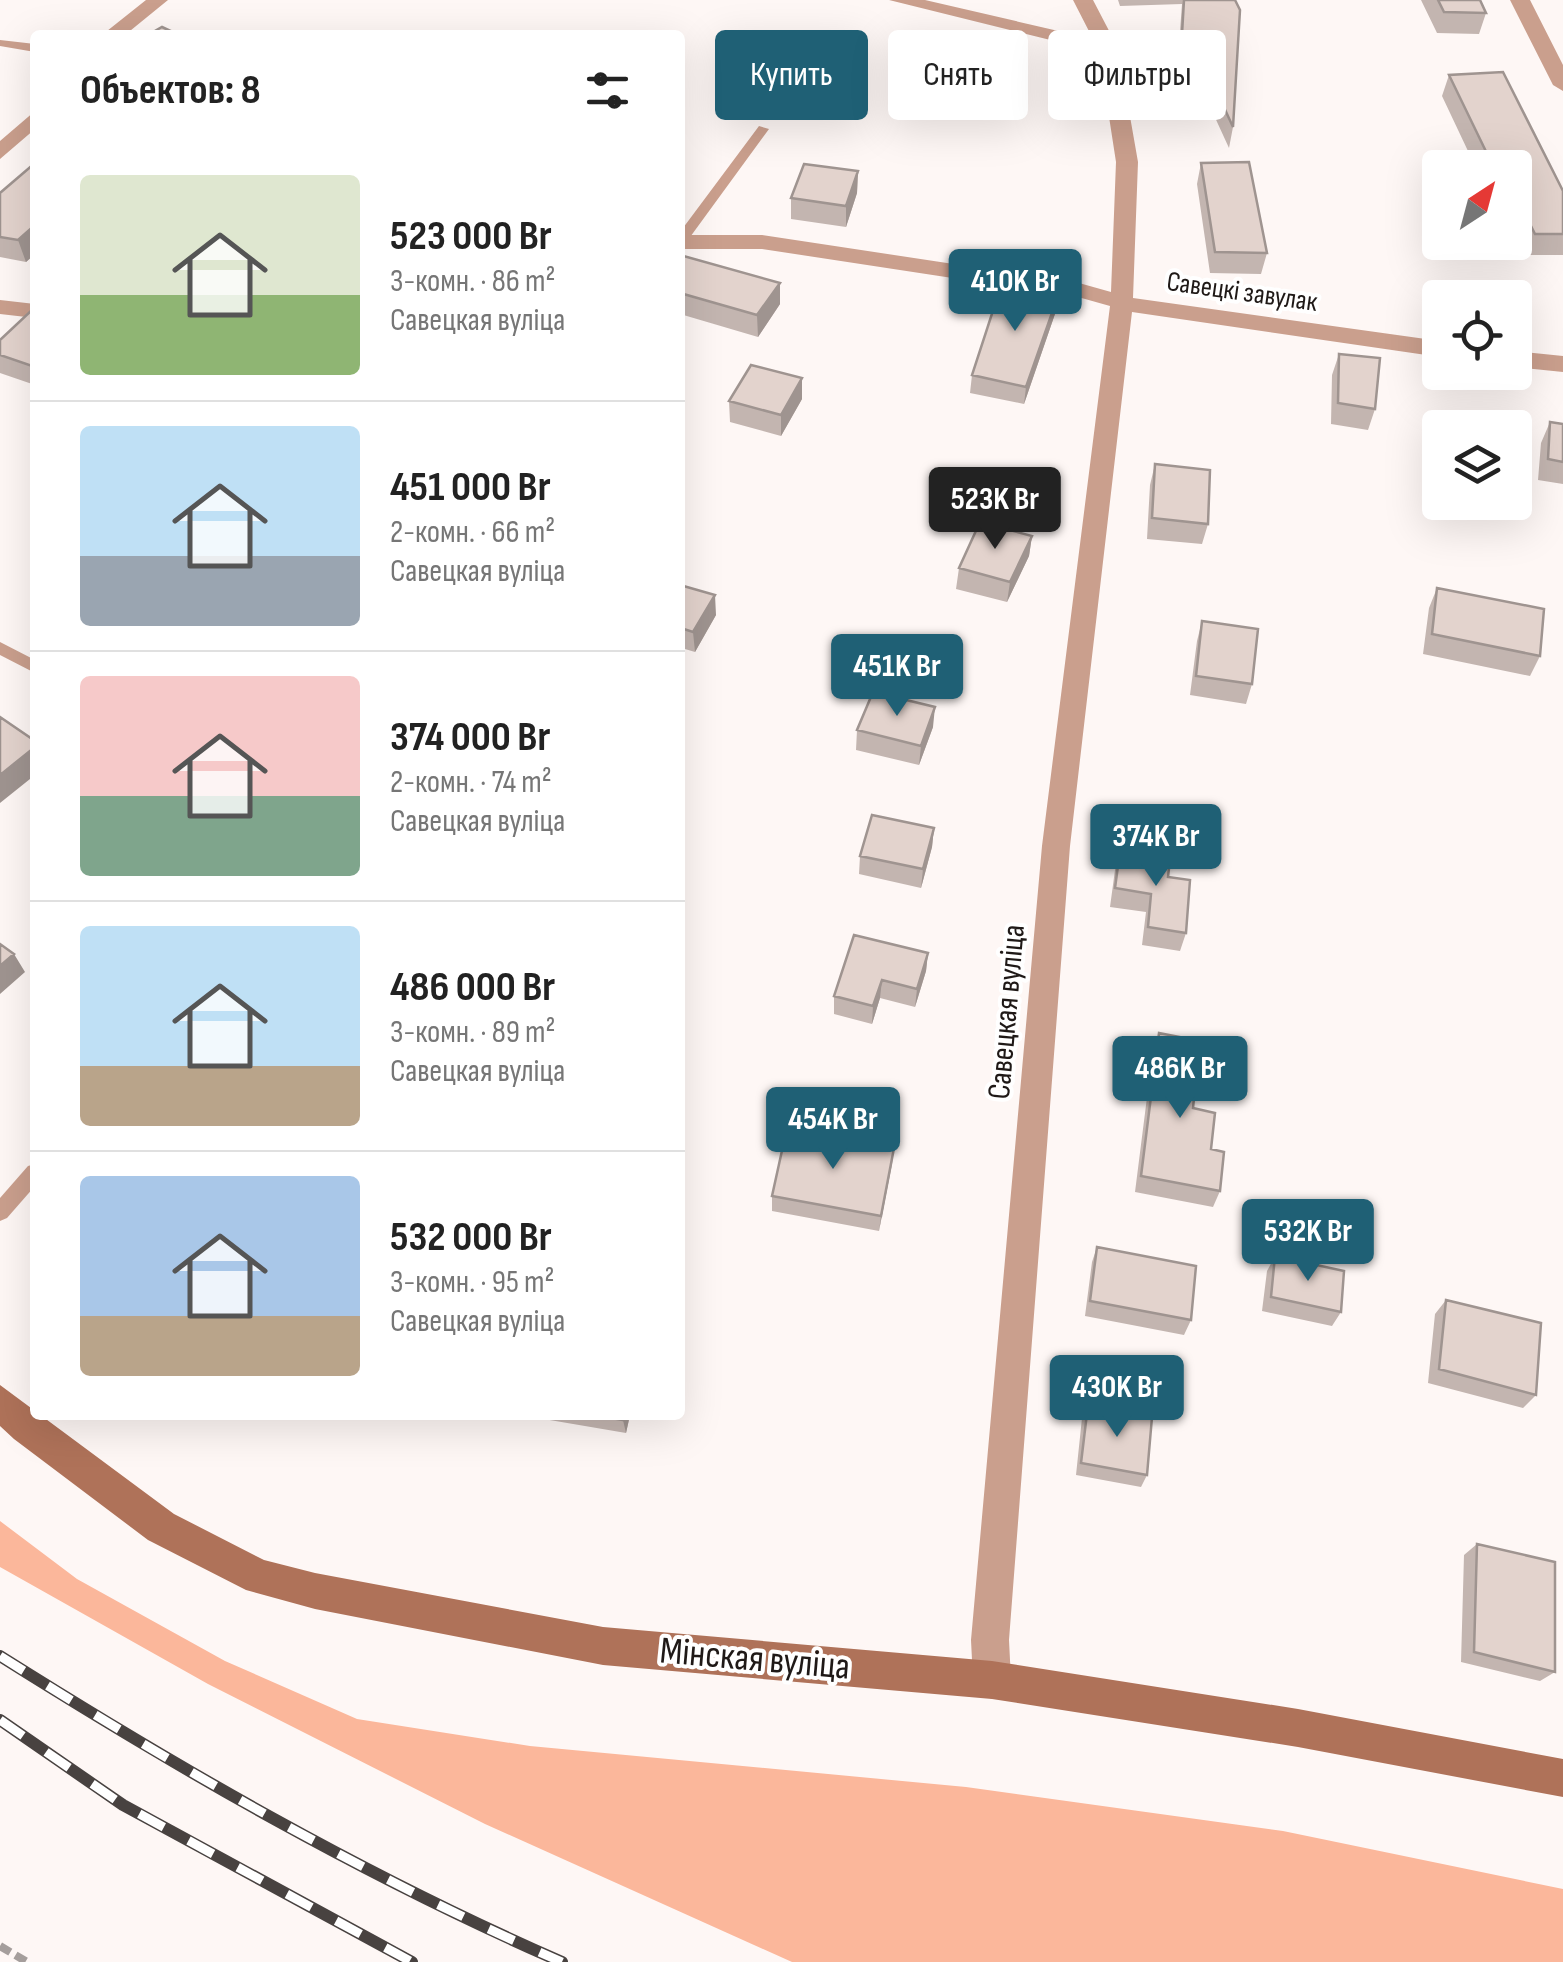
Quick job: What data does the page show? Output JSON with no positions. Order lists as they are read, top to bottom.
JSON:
{
  "streets": {
    "street": ["Савецкі завулак", "Савецкая вуліца", "Мінская вуліца"]
  },
  "crossings": [
    ["Савецкі завулак", "Савецкая вуліца"],
    ["Савецкая вуліца", "Мінская вуліца"]
  ],
  "north": "top right",
  "page": {
    "chip": ["Купить", "Снять", "Фильтры"],
    "heading": "Объектов: 8",
    "list": [
      {
        "name": "523 000 Br",
        "note": "3-комн. · 86 m² · Савецкая вуліца"
      },
      {
        "name": "451 000 Br",
        "note": "2-комн. · 66 m² · Савецкая вуліца"
      },
      {
        "name": "374 000 Br",
        "note": "2-комн. · 74 m² · Савецкая вуліца"
      },
      {
        "name": "486 000 Br",
        "note": "3-комн. · 89 m² · Савецкая вуліца"
      },
      {
        "name": "532 000 Br",
        "note": "3-комн. · 95 m² · Савецкая вуліца"
      }
    ],
    "price": [
      "410K Br",
      "523K Br",
      "451K Br",
      "374K Br",
      "486K Br",
      "454K Br",
      "532K Br",
      "430K Br"
    ]
  }
}
